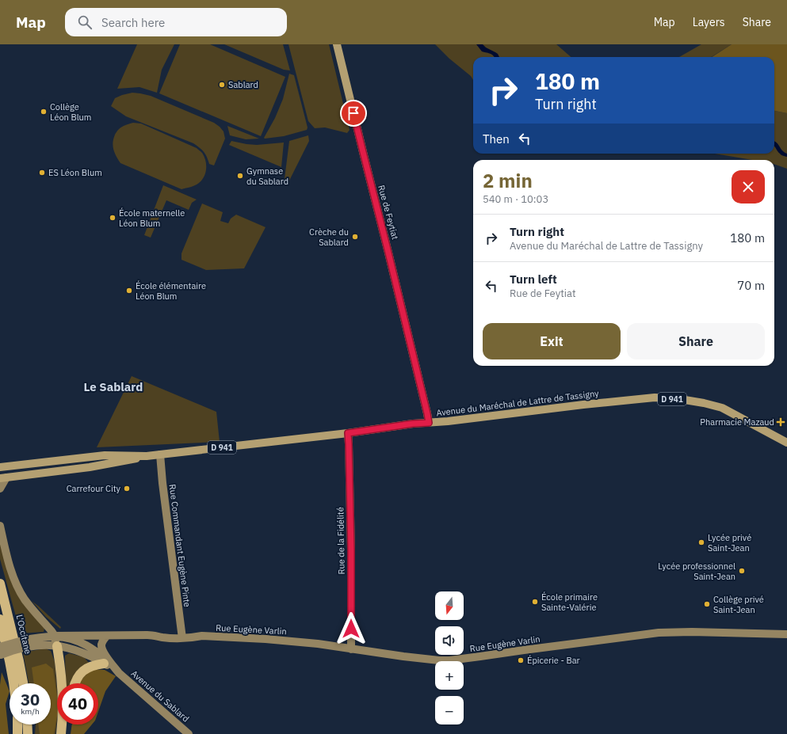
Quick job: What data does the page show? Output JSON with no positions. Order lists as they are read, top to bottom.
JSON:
{
  "streets": {
    "highway": ["L'Occitane"],
    "main road": ["Rue de Feytiat", "D 941", "Avenue du Maréchal de Lattre de Tassigny"],
    "street": [
      "Rue de la Fidélité",
      "Rue Commandant Eugène Pinte",
      "Rue Eugène Varlin",
      "Avenue du Sablard"
    ]
  },
  "crossings": [
    ["Rue de Feytiat", "Avenue du Maréchal de Lattre de Tassigny"],
    ["Avenue du Maréchal de Lattre de Tassigny", "Rue de la Fidélité"],
    ["Avenue du Maréchal de Lattre de Tassigny", "Rue Commandant Eugène Pinte"],
    ["Rue de la Fidélité", "Rue Eugène Varlin"],
    ["Rue Commandant Eugène Pinte", "Rue Eugène Varlin"],
    ["Rue Eugène Varlin", "Avenue du Sablard"]
  ],
  "districts": ["Le Sablard"],
  "places": {
    "other": [
      "Sablard",
      "Collège Léon Blum",
      "ES Léon Blum",
      "Gymnase du Sablard",
      "École maternelle Léon Blum",
      "Crèche du Sablard",
      "École élémentaire Léon Blum",
      "Carrefour City",
      "Lycée privé Saint-Jean",
      "Lycée professionnel Saint-Jean",
      "École primaire Sainte-Valérie",
      "Collège privé Saint-Jean",
      "Épicerie - Bar"
    ],
    "health": ["Pharmacie Mazaud"]
  },
  "north": "bottom",
  "page": {
    "header": "Map",
    "search": "Search here",
    "nav": ["Map", "Layers", "Share"],
    "turn": ["180 m", "Turn right"],
    "then": "Then",
    "heading": ["2 min", "540 m · 10:03"],
    "list": [
      {
        "name": "Turn right",
        "note": "Avenue du Maréchal de Lattre de Tassigny",
        "value": "180 m"
      },
      {
        "name": "Turn left",
        "note": "Rue de Feytiat",
        "value": "70 m"
      }
    ],
    "buttons": ["Exit", "Share"],
    "map_buttons": ["+", "−"],
    "speed": "30 km/h",
    "limit": "40"
  }
}
